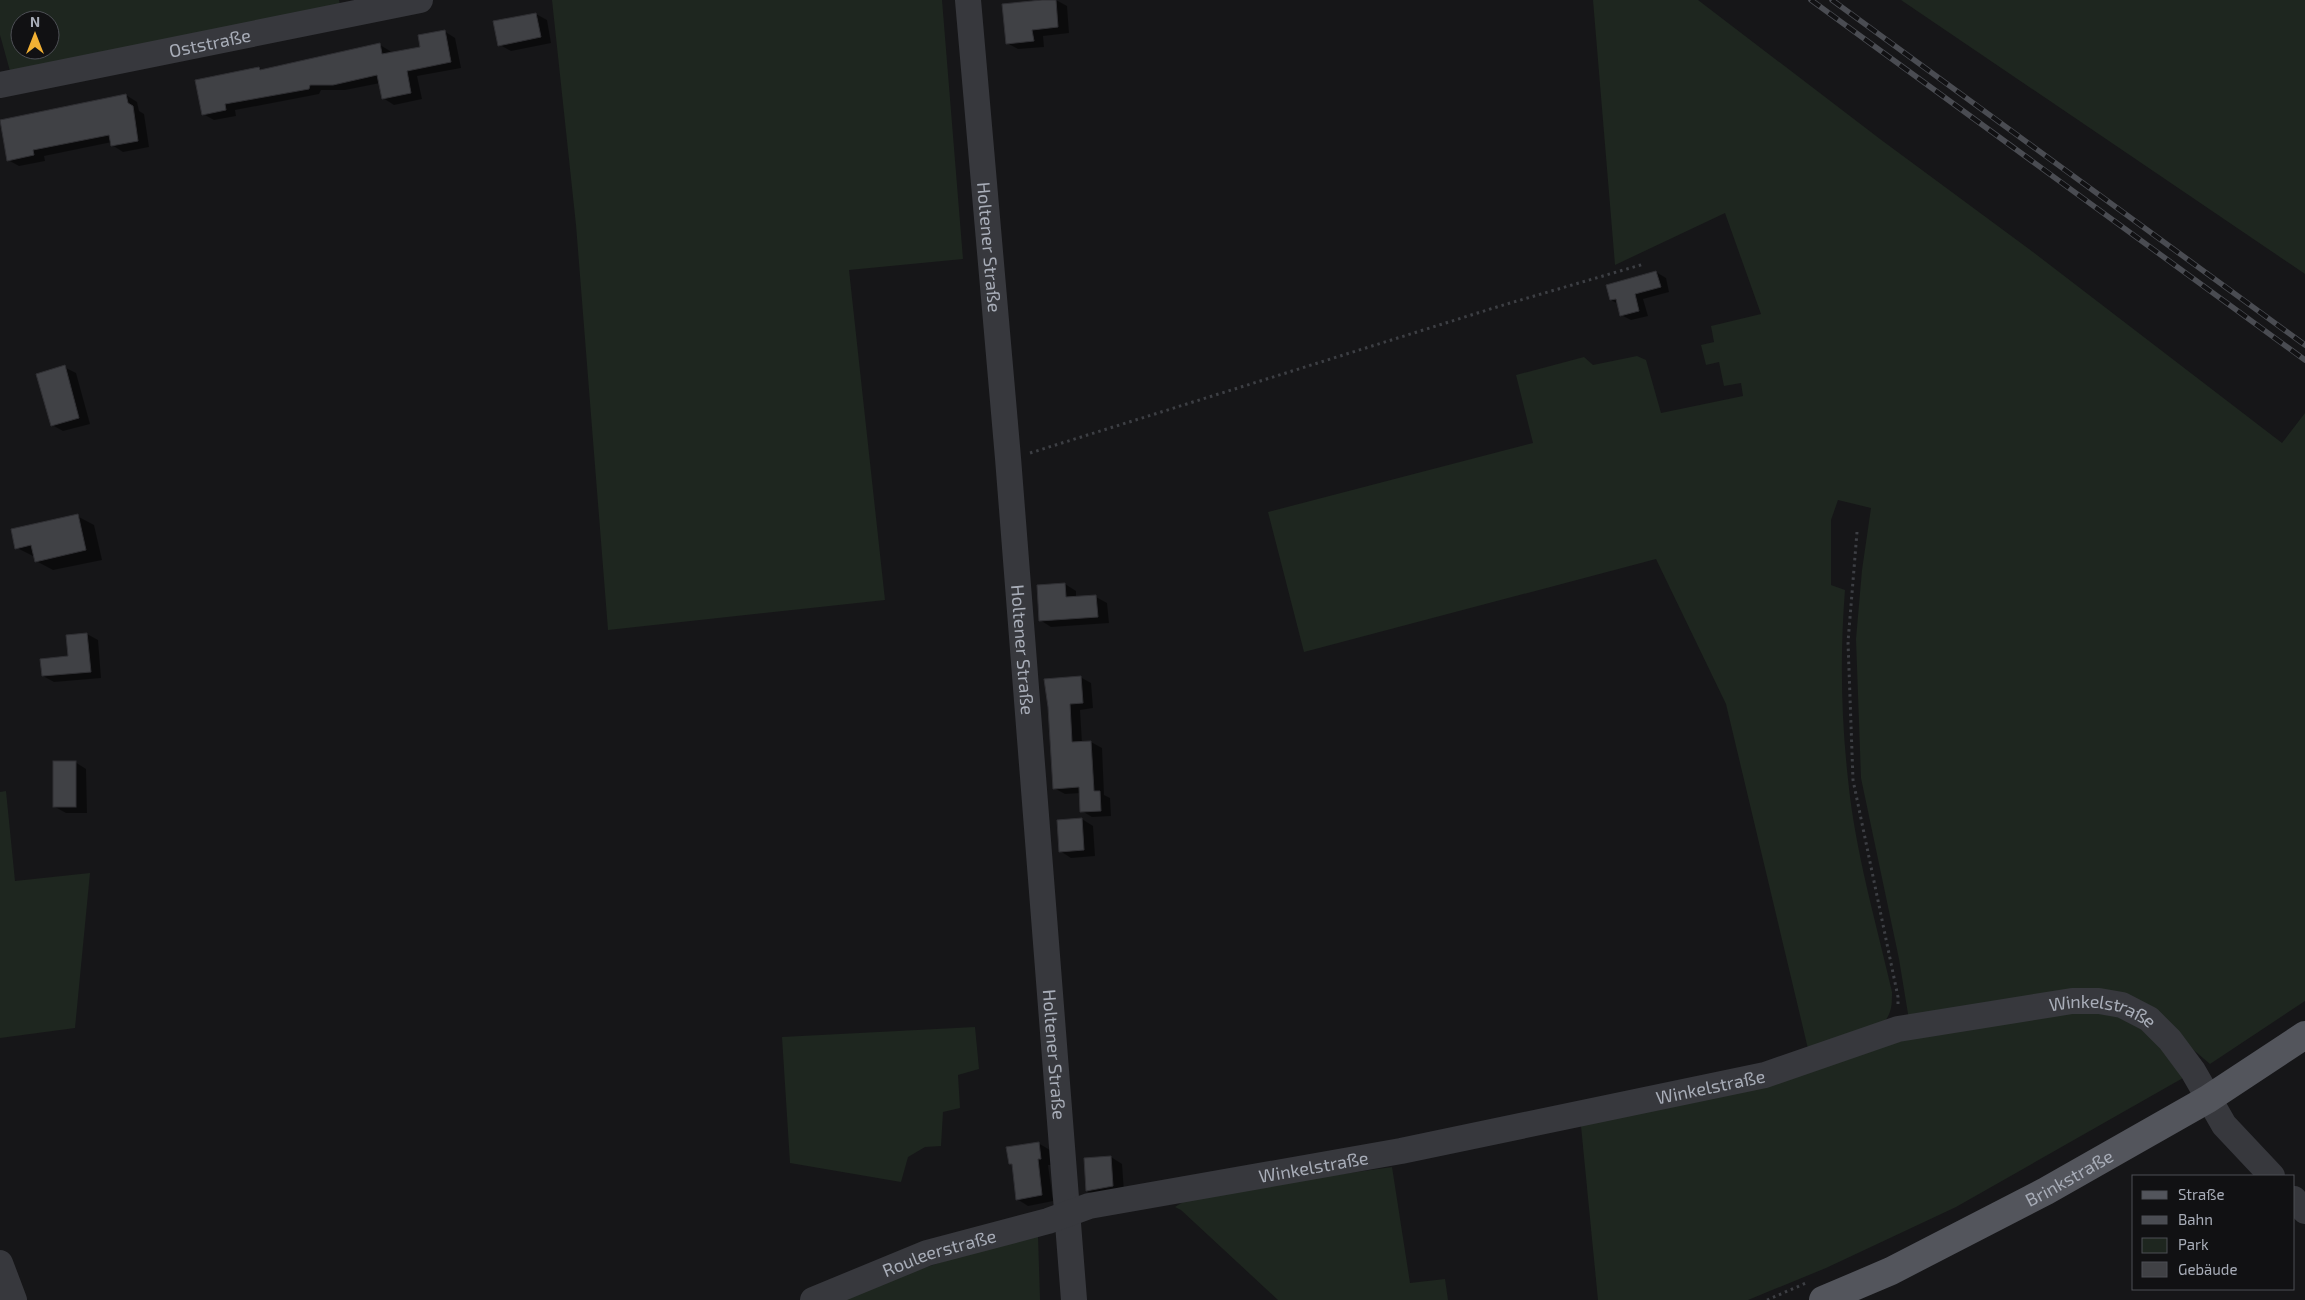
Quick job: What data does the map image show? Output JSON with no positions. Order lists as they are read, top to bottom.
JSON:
{
  "streets": {
    "main road": ["Brinkstraße"],
    "street": [
      "Oststraße",
      "Holtener Straße",
      "Winkelstraße",
      "Rouleerstraße"
    ]
  },
  "crossings": [
    ["Holtener Straße", "Winkelstraße"],
    ["Holtener Straße", "Rouleerstraße"],
    ["Winkelstraße", "Brinkstraße"],
    ["Winkelstraße", "Rouleerstraße"]
  ],
  "legend": [
    "Straße",
    "Bahn",
    "Park",
    "Gebäude"
  ],
  "north": "top"
}
